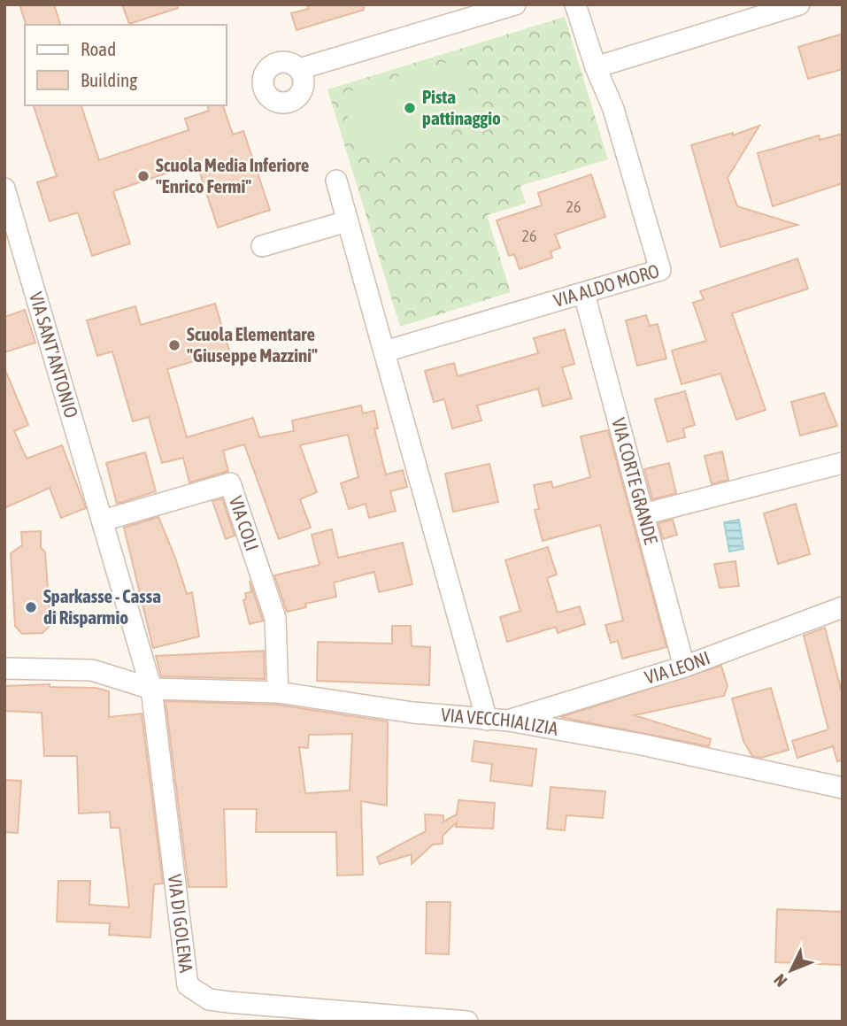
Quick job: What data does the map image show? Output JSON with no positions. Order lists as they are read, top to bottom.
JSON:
{
  "streets": {
    "street": [
      "VIA ALDO MORO",
      "VIA SANT'ANTONIO",
      "VIA CORTE GRANDE",
      "VIA COLI",
      "VIA LEONI",
      "VIA VECCHIALIZIA",
      "VIA DI GOLENA"
    ]
  },
  "crossings": [
    ["VIA ALDO MORO", "VIA CORTE GRANDE"],
    ["VIA SANT'ANTONIO", "VIA COLI"],
    ["VIA SANT'ANTONIO", "VIA VECCHIALIZIA"],
    ["VIA SANT'ANTONIO", "VIA DI GOLENA"],
    ["VIA CORTE GRANDE", "VIA LEONI"],
    ["VIA COLI", "VIA VECCHIALIZIA"],
    ["VIA LEONI", "VIA VECCHIALIZIA"],
    ["VIA VECCHIALIZIA", "VIA DI GOLENA"]
  ],
  "places": [
    "Pista pattinaggio",
    "Scuola Media Inferiore \"Enrico Fermi\"",
    "Scuola Elementare \"Giuseppe Mazzini\"",
    "Sparkasse - Cassa di Risparmio"
  ],
  "house_numbers": ["26", "26"],
  "legend": ["Road", "Building"],
  "north": "bottom left"
}
